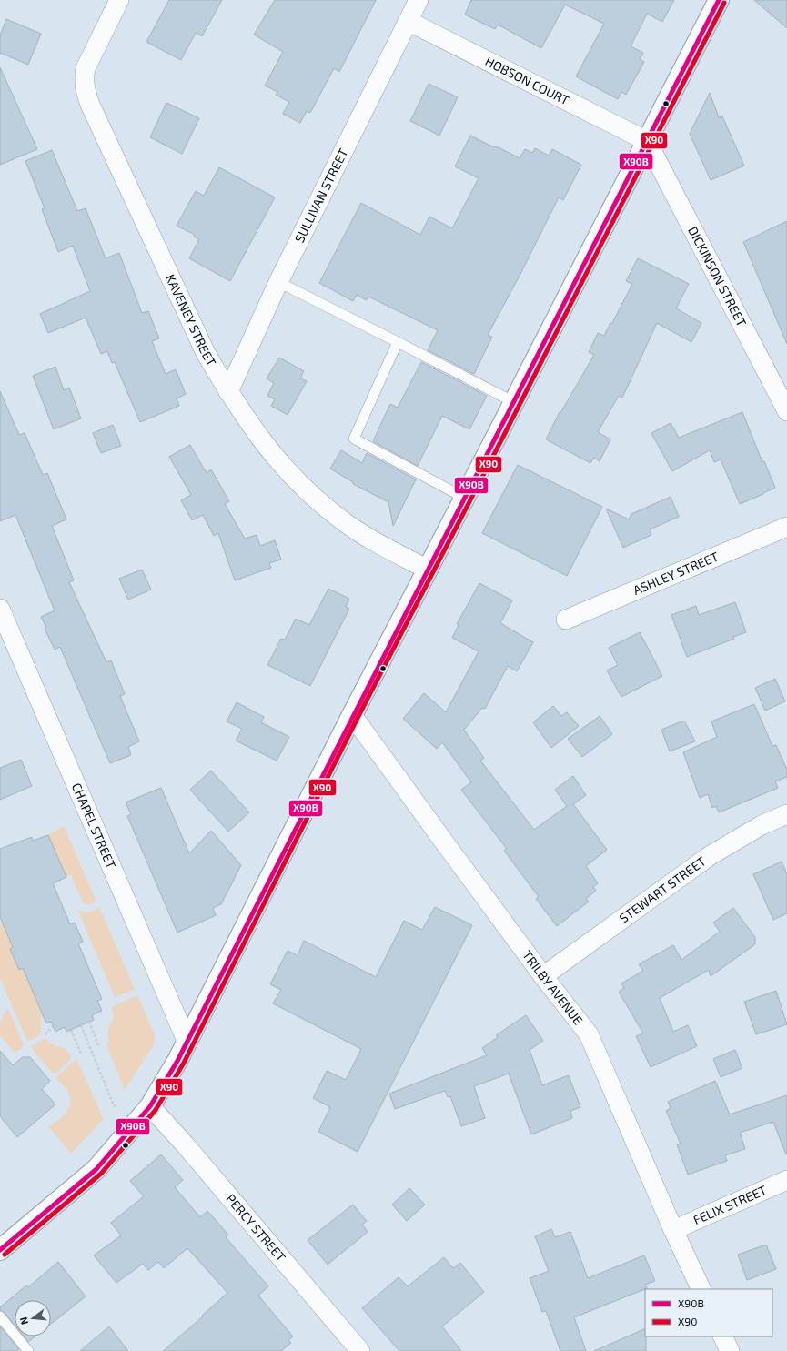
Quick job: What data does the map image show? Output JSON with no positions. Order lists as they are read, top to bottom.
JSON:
{
  "streets": {
    "street": [
      "HOBSON COURT",
      "SULLIVAN STREET",
      "DICKINSON STREET",
      "KAVENEY STREET",
      "ASHLEY STREET",
      "CHAPEL STREET",
      "STEWART STREET",
      "TRILBY AVENUE",
      "FELIX STREET",
      "PERCY STREET"
    ]
  },
  "crossings": [
    ["HOBSON COURT", "SULLIVAN STREET"],
    ["HOBSON COURT", "DICKINSON STREET"],
    ["SULLIVAN STREET", "KAVENEY STREET"],
    ["STEWART STREET", "TRILBY AVENUE"],
    ["TRILBY AVENUE", "FELIX STREET"]
  ],
  "lines": ["transit line X90B", "transit line X90"],
  "legend": ["X90B", "X90"],
  "north": "left"
}
